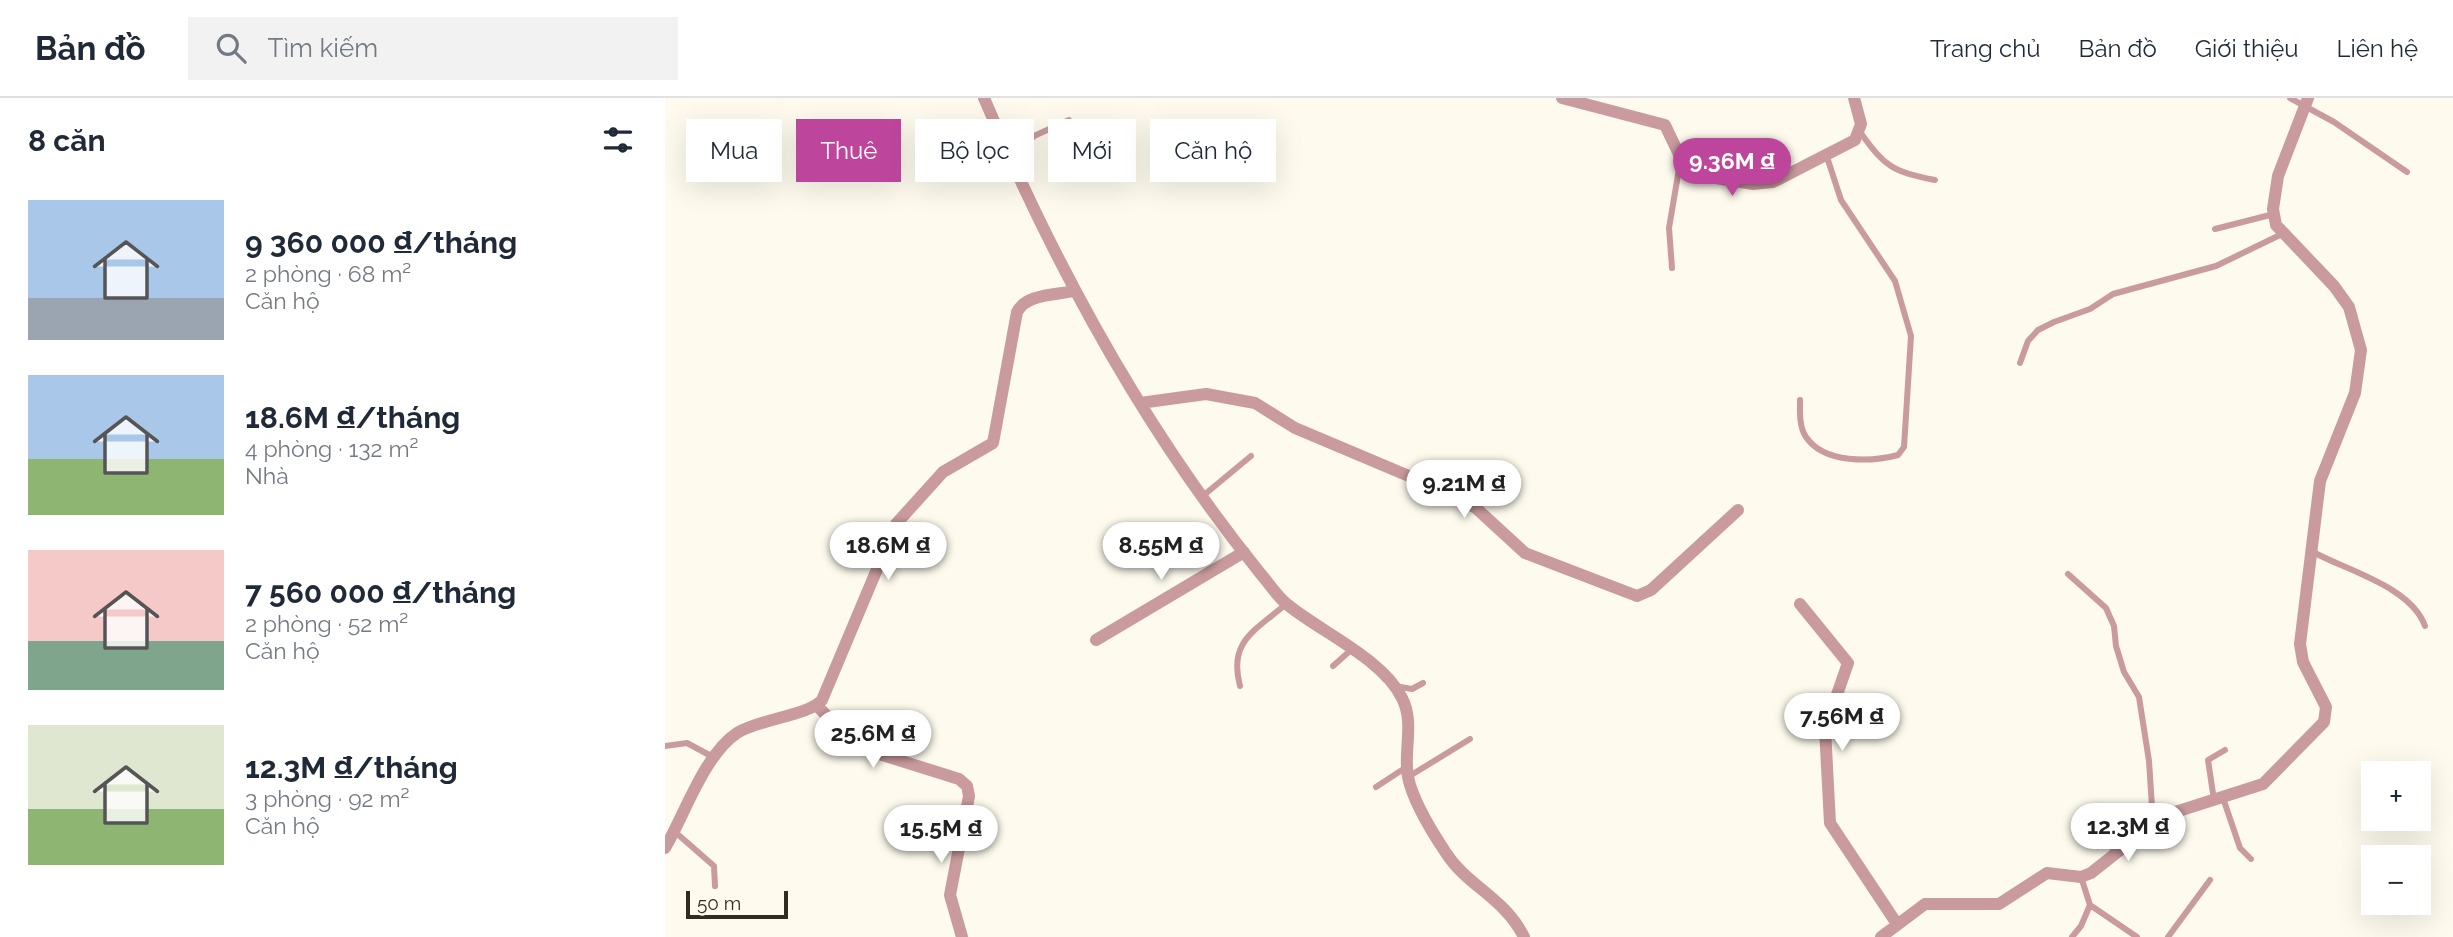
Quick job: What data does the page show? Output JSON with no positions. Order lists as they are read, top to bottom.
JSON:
{
  "scale_bar": "50 m",
  "page": {
    "header": "Bản đồ",
    "search": "Tìm kiếm",
    "nav": [
      "Trang chủ",
      "Bản đồ",
      "Giới thiệu",
      "Liên hệ"
    ],
    "heading": "8 căn",
    "chip": [
      "Mua",
      "Thuê",
      "Bộ lọc",
      "Mới",
      "Căn hộ"
    ],
    "price": [
      "9.36M ₫",
      "9.21M ₫",
      "18.6M ₫",
      "8.55M ₫",
      "7.56M ₫",
      "25.6M ₫",
      "12.3M ₫",
      "15.5M ₫"
    ],
    "list": [
      {
        "name": "9 360 000 ₫/tháng",
        "note": "2 phòng · 68 m² · Căn hộ"
      },
      {
        "name": "18.6M ₫/tháng",
        "note": "4 phòng · 132 m² · Nhà"
      },
      {
        "name": "7 560 000 ₫/tháng",
        "note": "2 phòng · 52 m² · Căn hộ"
      },
      {
        "name": "12.3M ₫/tháng",
        "note": "3 phòng · 92 m² · Căn hộ"
      }
    ],
    "map_buttons": ["+", "−"],
    "scale": "50 m"
  }
}
